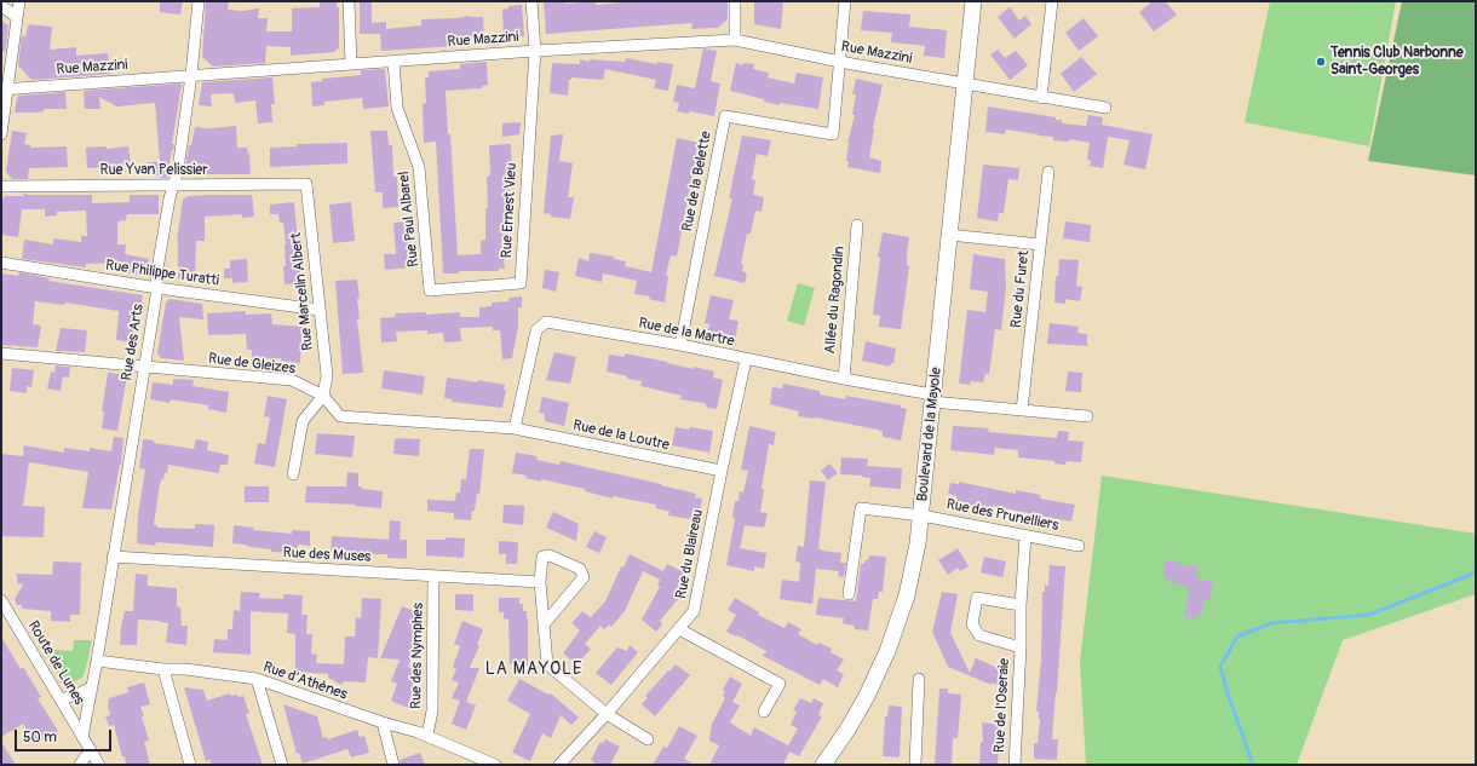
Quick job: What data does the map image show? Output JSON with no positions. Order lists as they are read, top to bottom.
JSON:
{
  "streets": {
    "main road": ["Boulevard de la Mayole"],
    "street": [
      "Rue Mazzini",
      "Rue Yvan Pelissier",
      "Rue de la Belette",
      "Rue Ernest Vieu",
      "Rue Paul Albarel",
      "Rue Philippe Turatti",
      "Rue du Furet",
      "Rue Marcelin Albert",
      "Allée du Ragondin",
      "Rue de la Martre",
      "Rue des Arts",
      "Rue de Gleizes",
      "Rue de la Loutre",
      "Rue des Prunelliers",
      "Rue du Blaireau",
      "Rue des Muses",
      "Rue des Nymphes",
      "Route de Lunes",
      "Rue d'Athènes",
      "Rue de l'Oseraie"
    ]
  },
  "crossings": [
    ["Rue Mazzini", "Rue de la Belette"],
    ["Rue Mazzini", "Rue Ernest Vieu"],
    ["Rue Mazzini", "Rue Paul Albarel"],
    ["Rue Mazzini", "Rue des Arts"],
    ["Rue Mazzini", "Boulevard de la Mayole"],
    ["Rue Yvan Pelissier", "Rue Marcelin Albert"],
    ["Rue Yvan Pelissier", "Rue des Arts"],
    ["Rue de la Belette", "Rue de la Martre"],
    ["Rue Ernest Vieu", "Rue Paul Albarel"],
    ["Rue Philippe Turatti", "Rue Marcelin Albert"],
    ["Rue Philippe Turatti", "Rue des Arts"],
    ["Rue du Furet", "Rue de la Martre"],
    ["Rue Marcelin Albert", "Rue de Gleizes"],
    ["Allée du Ragondin", "Rue de la Martre"],
    ["Rue de la Martre", "Rue de Gleizes"],
    ["Rue de la Martre", "Boulevard de la Mayole"],
    ["Rue de la Martre", "Rue de la Loutre"],
    ["Rue de la Martre", "Rue du Blaireau"],
    ["Rue des Arts", "Rue de Gleizes"],
    ["Rue des Arts", "Rue des Muses"],
    ["Rue des Arts", "Route de Lunes"],
    ["Rue des Arts", "Rue d'Athènes"],
    ["Rue de Gleizes", "Rue de la Loutre"],
    ["Boulevard de la Mayole", "Rue des Prunelliers"],
    ["Rue de la Loutre", "Rue du Blaireau"],
    ["Rue des Prunelliers", "Rue de l'Oseraie"],
    ["Rue des Muses", "Rue des Nymphes"],
    ["Rue des Nymphes", "Rue d'Athènes"]
  ],
  "districts": ["LA MAYOLE"],
  "places": ["Tennis Club Narbonne Saint-Georges"],
  "scale_bar": "50 m"
}
